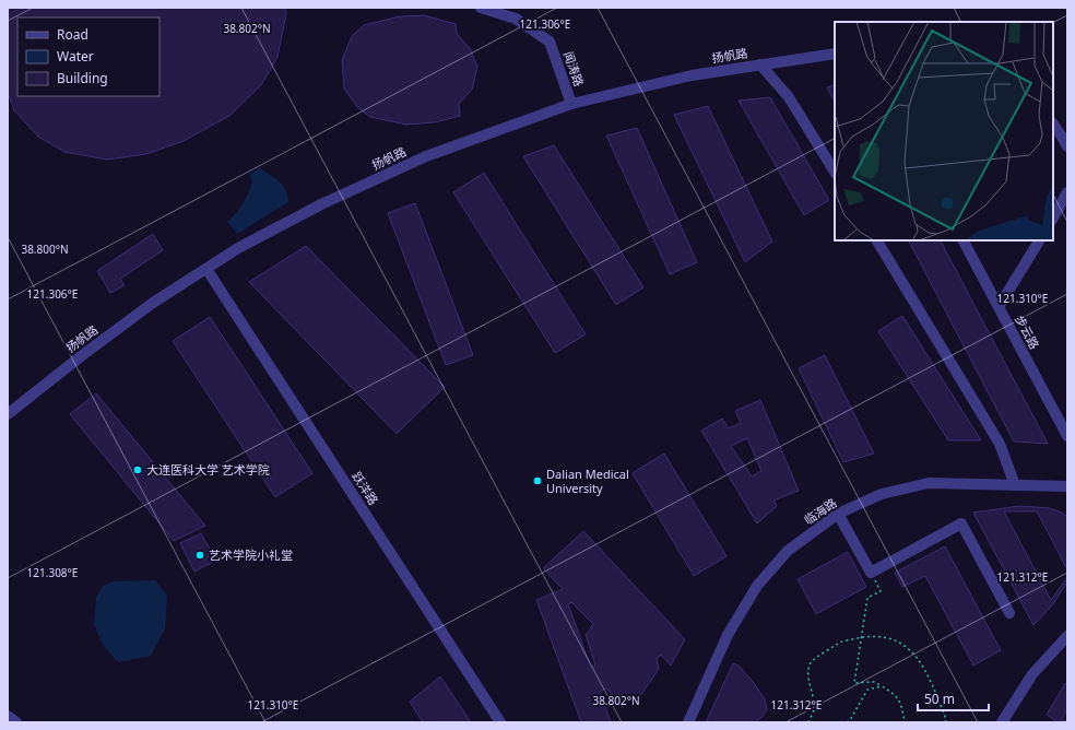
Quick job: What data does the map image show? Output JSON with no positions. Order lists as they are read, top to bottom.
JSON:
{
  "streets": {
    "street": [
      "扬帆路",
      "闻涛路",
      "步云路",
      "跃洋路",
      "临海路"
    ]
  },
  "crossings": [
    ["扬帆路", "闻涛路"],
    ["扬帆路", "跃洋路"]
  ],
  "places": ["大连医科大学 艺术学院", "Dalian Medical University", "艺术学院小礼堂"],
  "legend": ["Road", "Water", "Building"],
  "scale_bar": "50 m",
  "coordinates": [
    "121.306°E",
    "38.802°N",
    "38.800°N",
    "121.310°E",
    "121.308°E",
    "121.312°E"
  ]
}
